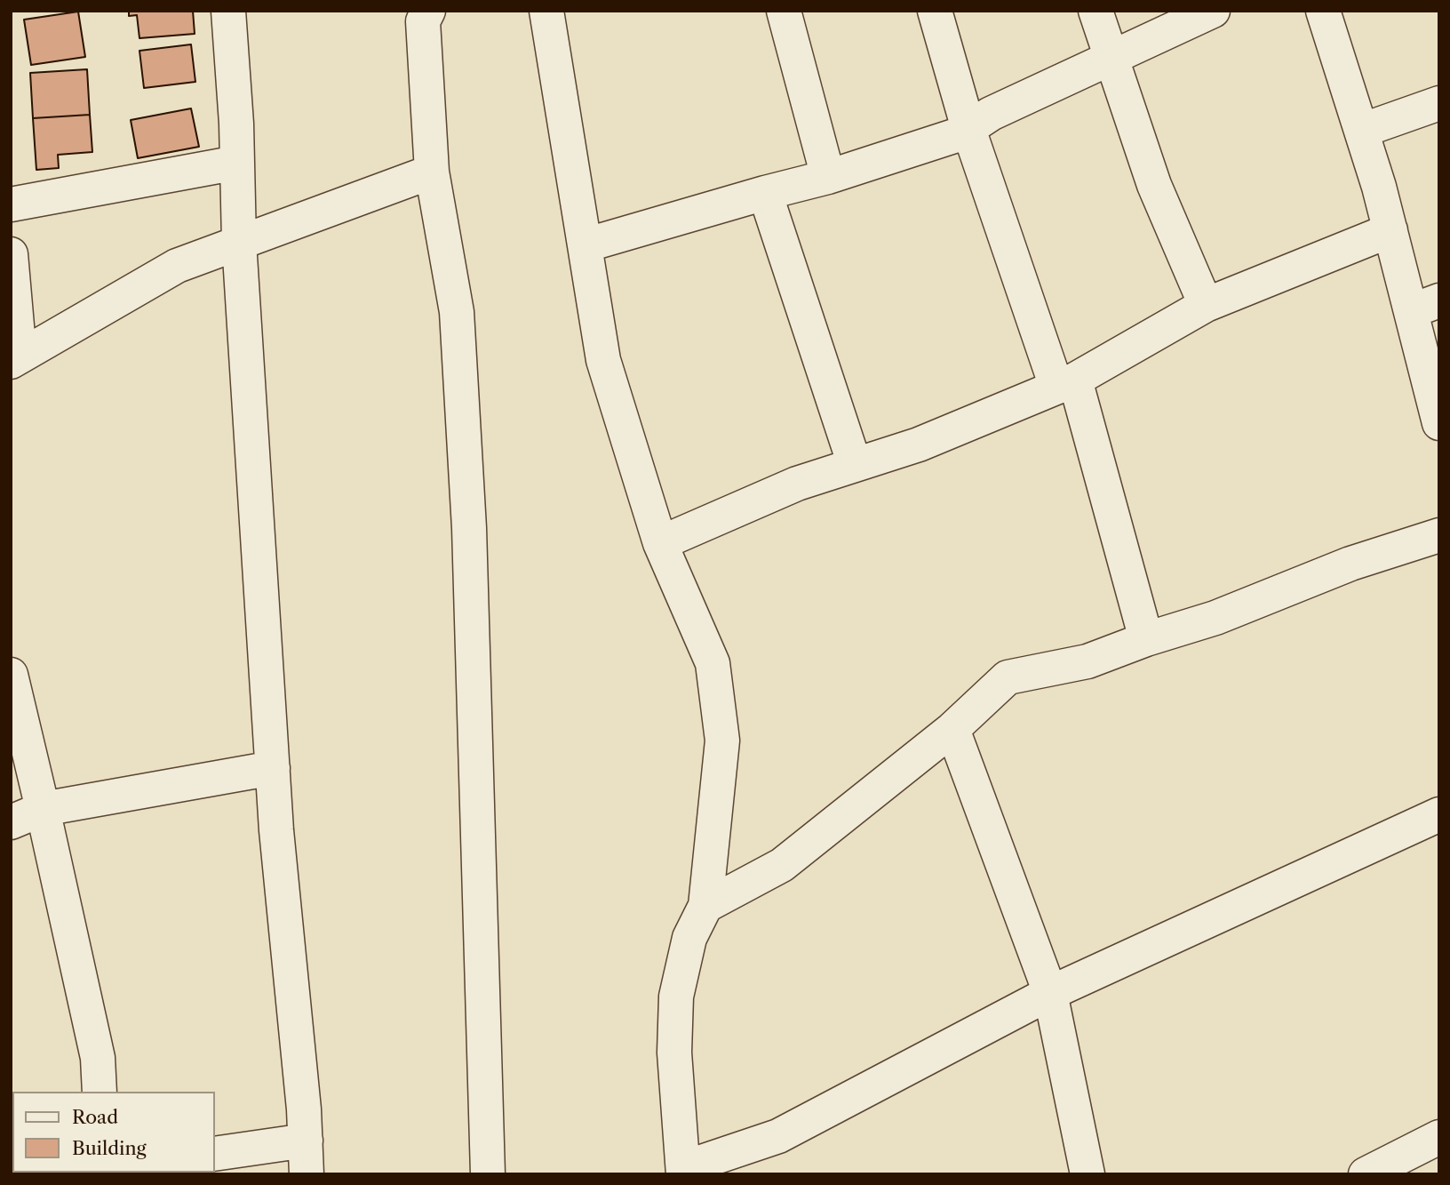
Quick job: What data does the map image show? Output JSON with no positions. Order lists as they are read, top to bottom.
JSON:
{
  "legend": ["Road", "Building"]
}
